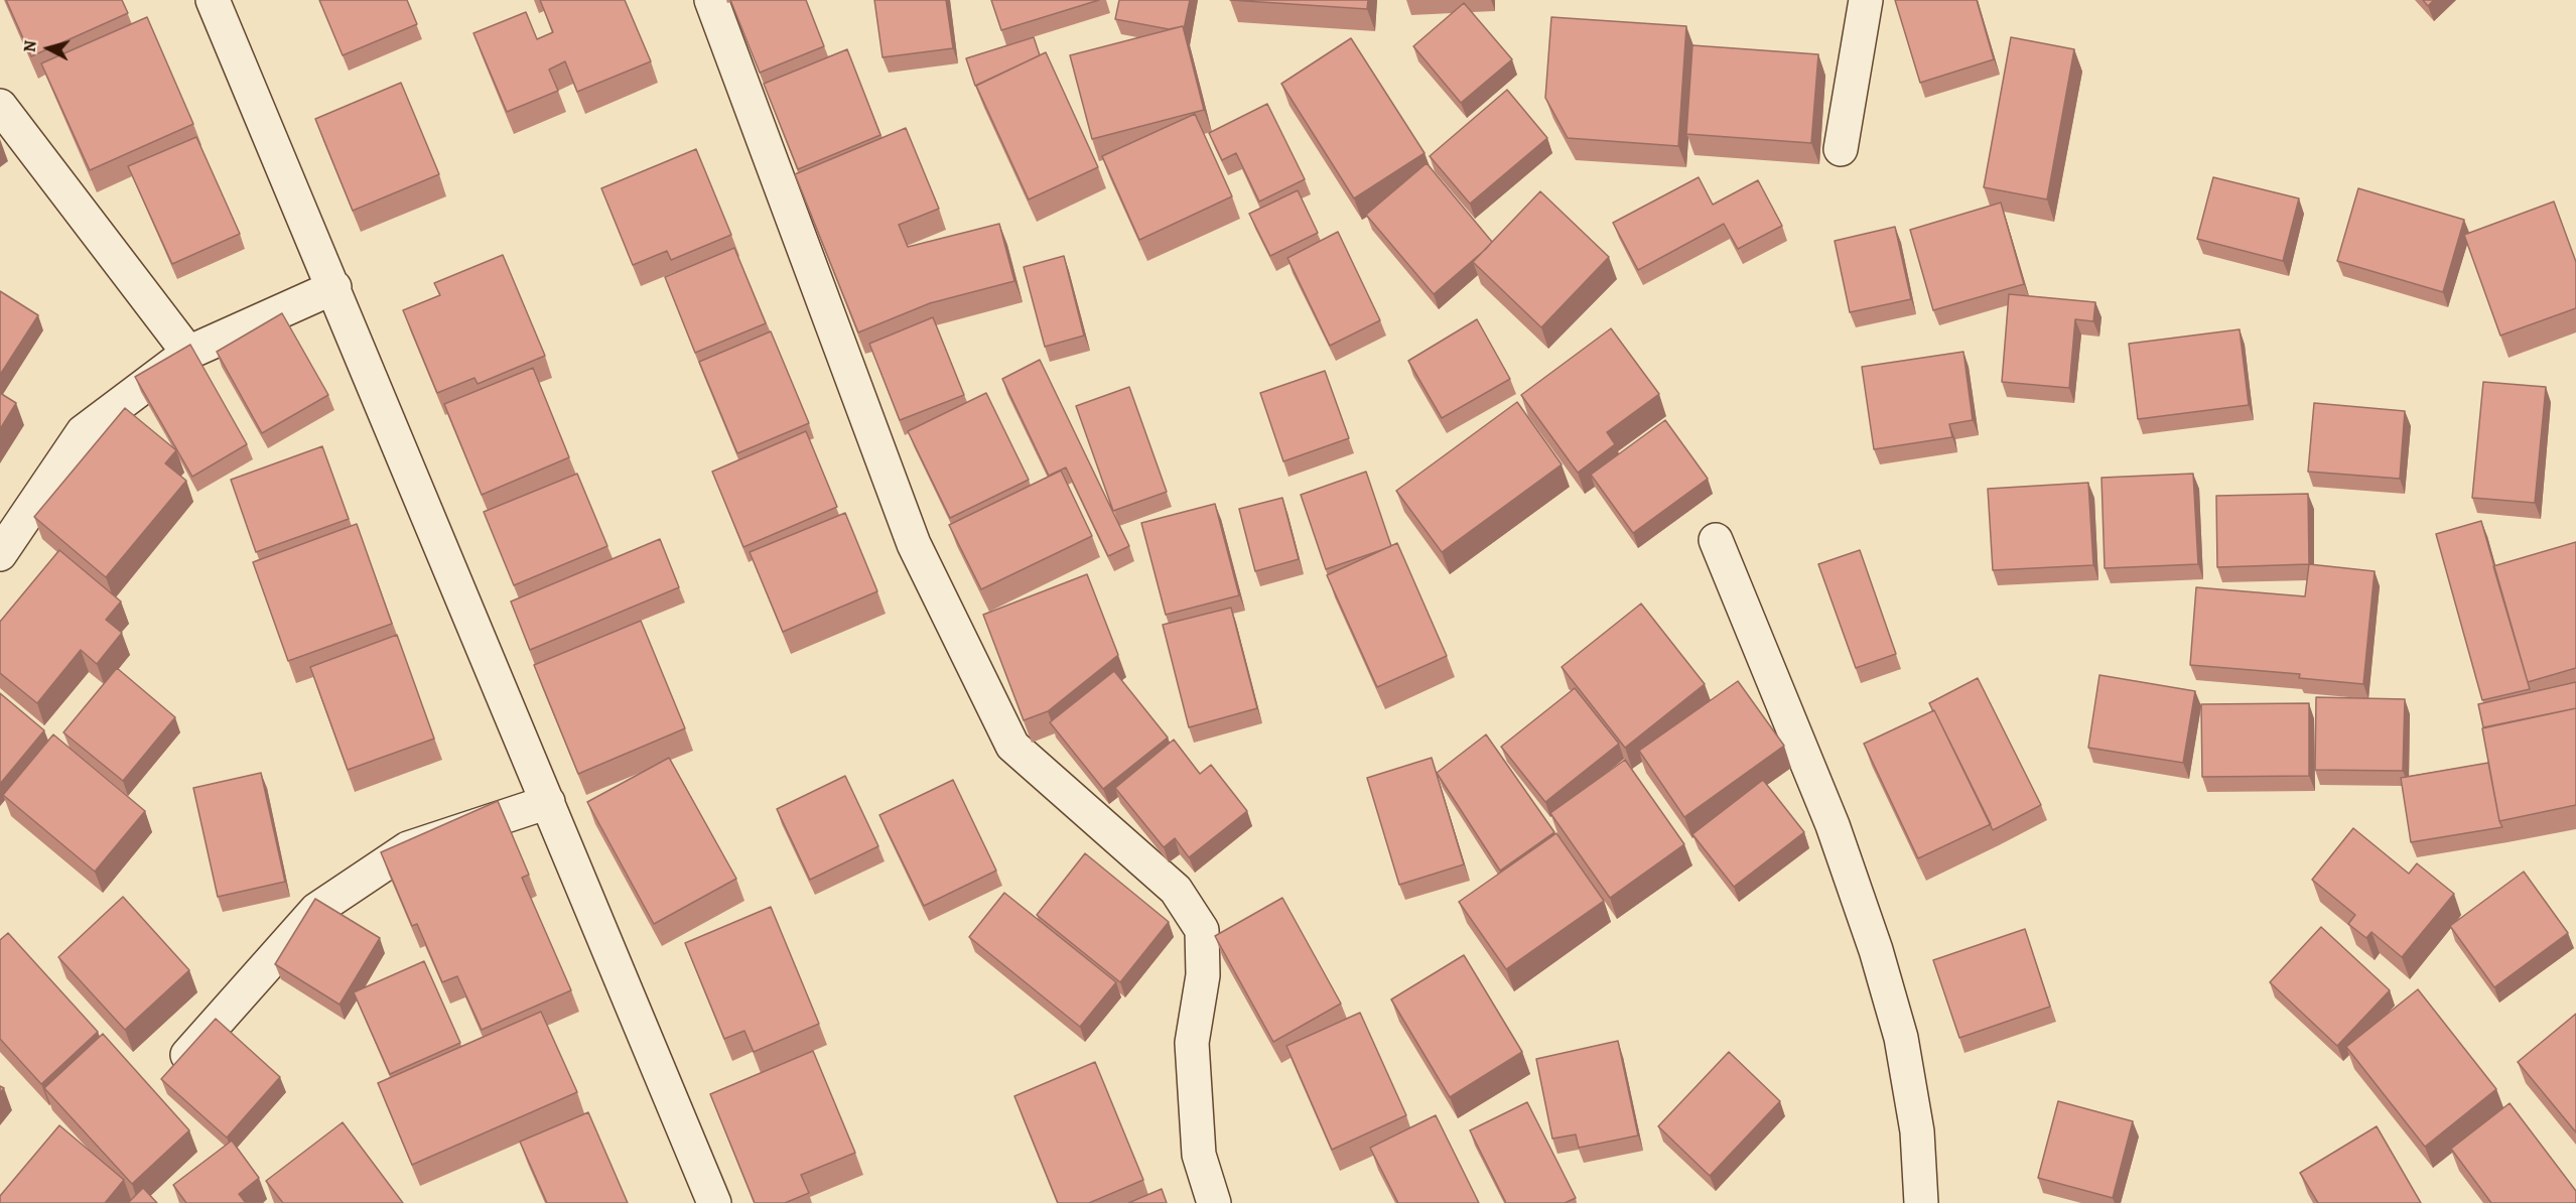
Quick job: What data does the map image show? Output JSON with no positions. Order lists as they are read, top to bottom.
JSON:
{
  "north": "left"
}
